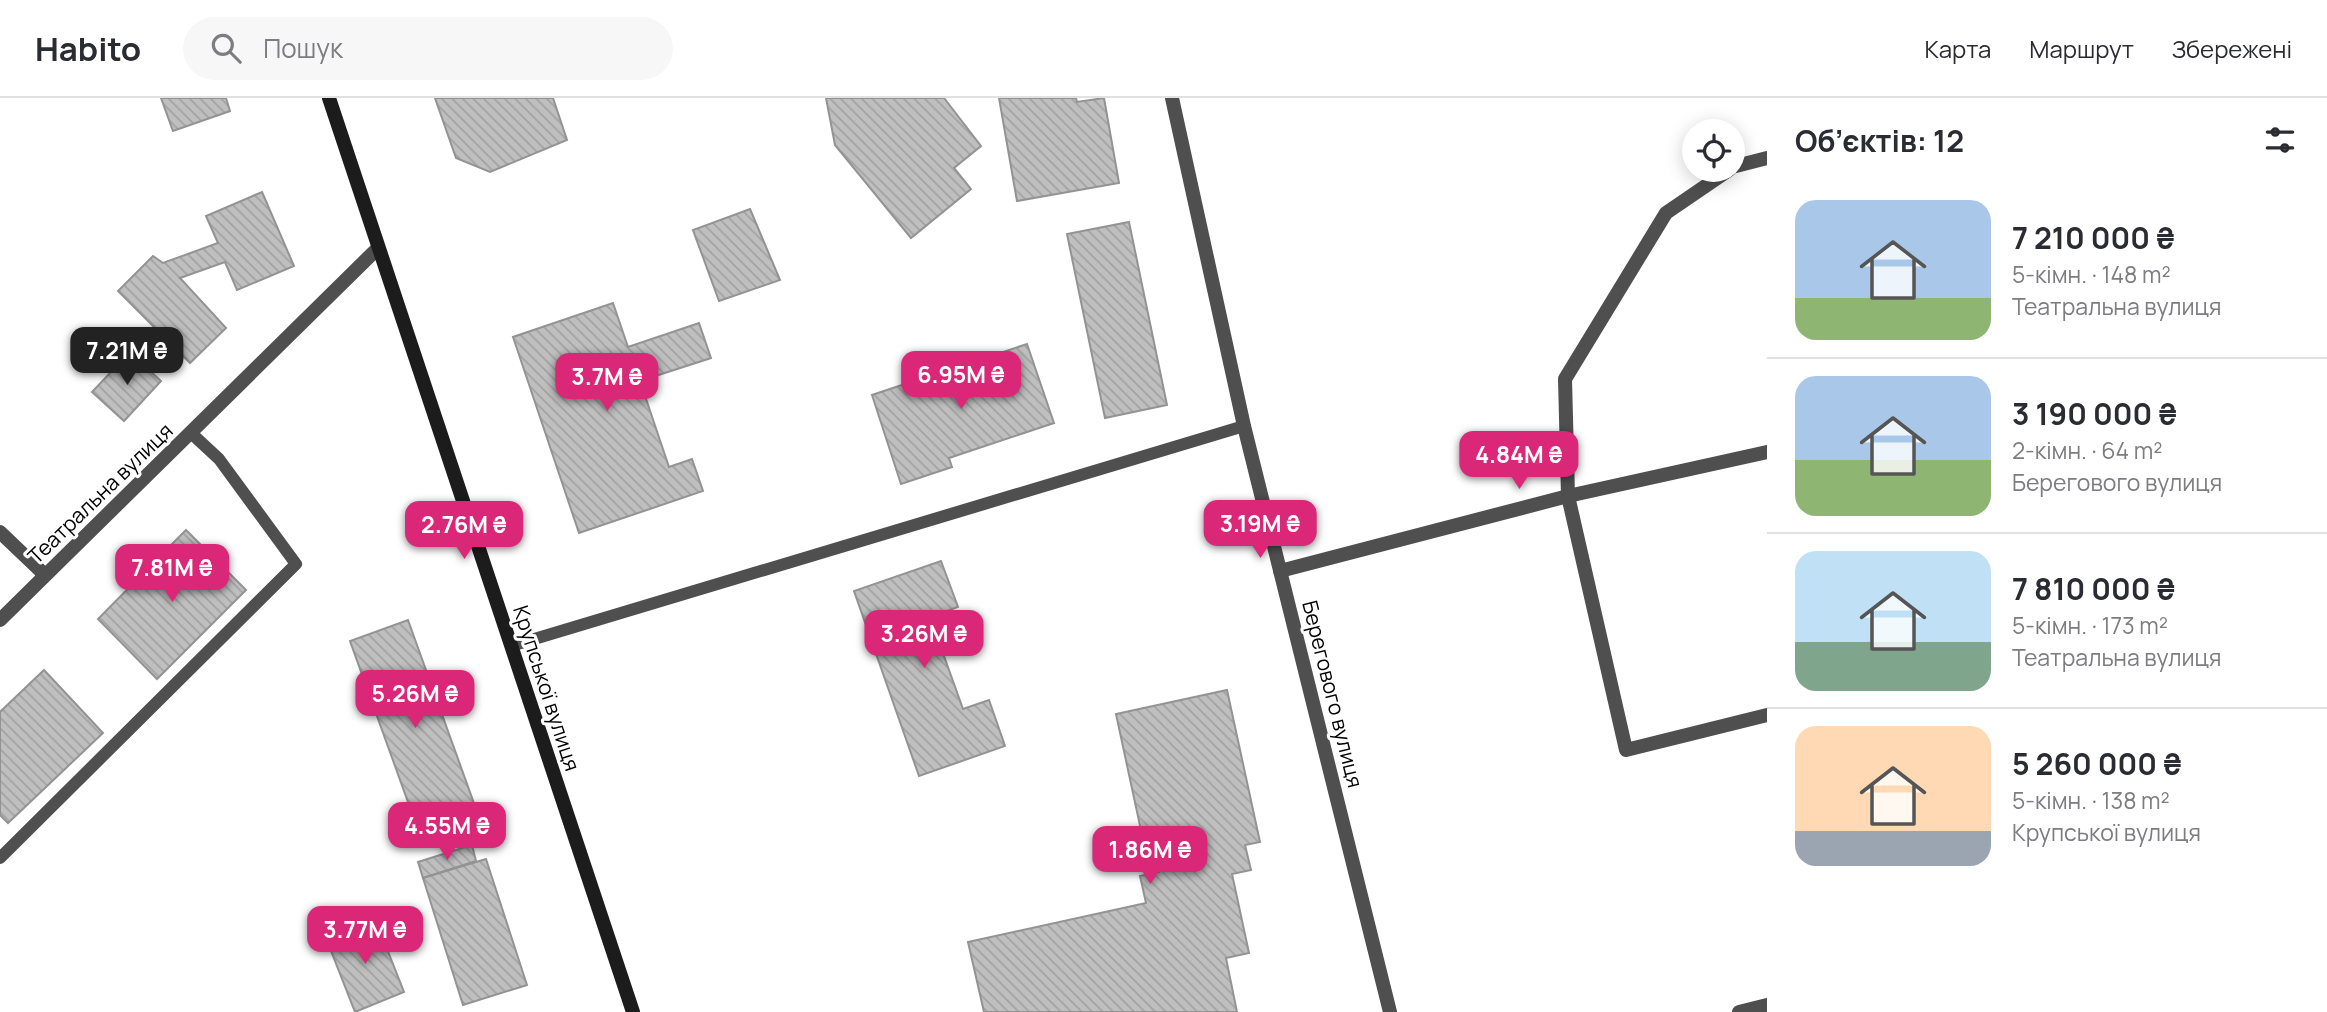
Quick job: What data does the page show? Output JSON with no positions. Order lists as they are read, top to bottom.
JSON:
{
  "streets": {
    "main road": ["Крупської вулиця"],
    "street": ["Театральна вулиця", "Берегового вулиця"]
  },
  "crossings": [
    ["Театральна вулиця", "Крупської вулиця"]
  ],
  "page": {
    "header": "Habito",
    "search": "Пошук",
    "nav": ["Карта", "Маршрут", "Збережені"],
    "heading": "Об’єктів: 12",
    "list": [
      {
        "name": "7 210 000 ₴",
        "note": "5-кімн. · 148 m² · Театральна вулиця"
      },
      {
        "name": "3 190 000 ₴",
        "note": "2-кімн. · 64 m² · Берегового вулиця"
      },
      {
        "name": "7 810 000 ₴",
        "note": "5-кімн. · 173 m² · Театральна вулиця"
      },
      {
        "name": "5 260 000 ₴",
        "note": "5-кімн. · 138 m² · Крупської вулиця"
      }
    ],
    "price": [
      "7.21M ₴",
      "6.95M ₴",
      "3.7M ₴",
      "4.84M ₴",
      "3.19M ₴",
      "2.76M ₴",
      "7.81M ₴",
      "3.26M ₴",
      "5.26M ₴",
      "4.55M ₴",
      "1.86M ₴",
      "3.77M ₴"
    ]
  }
}
